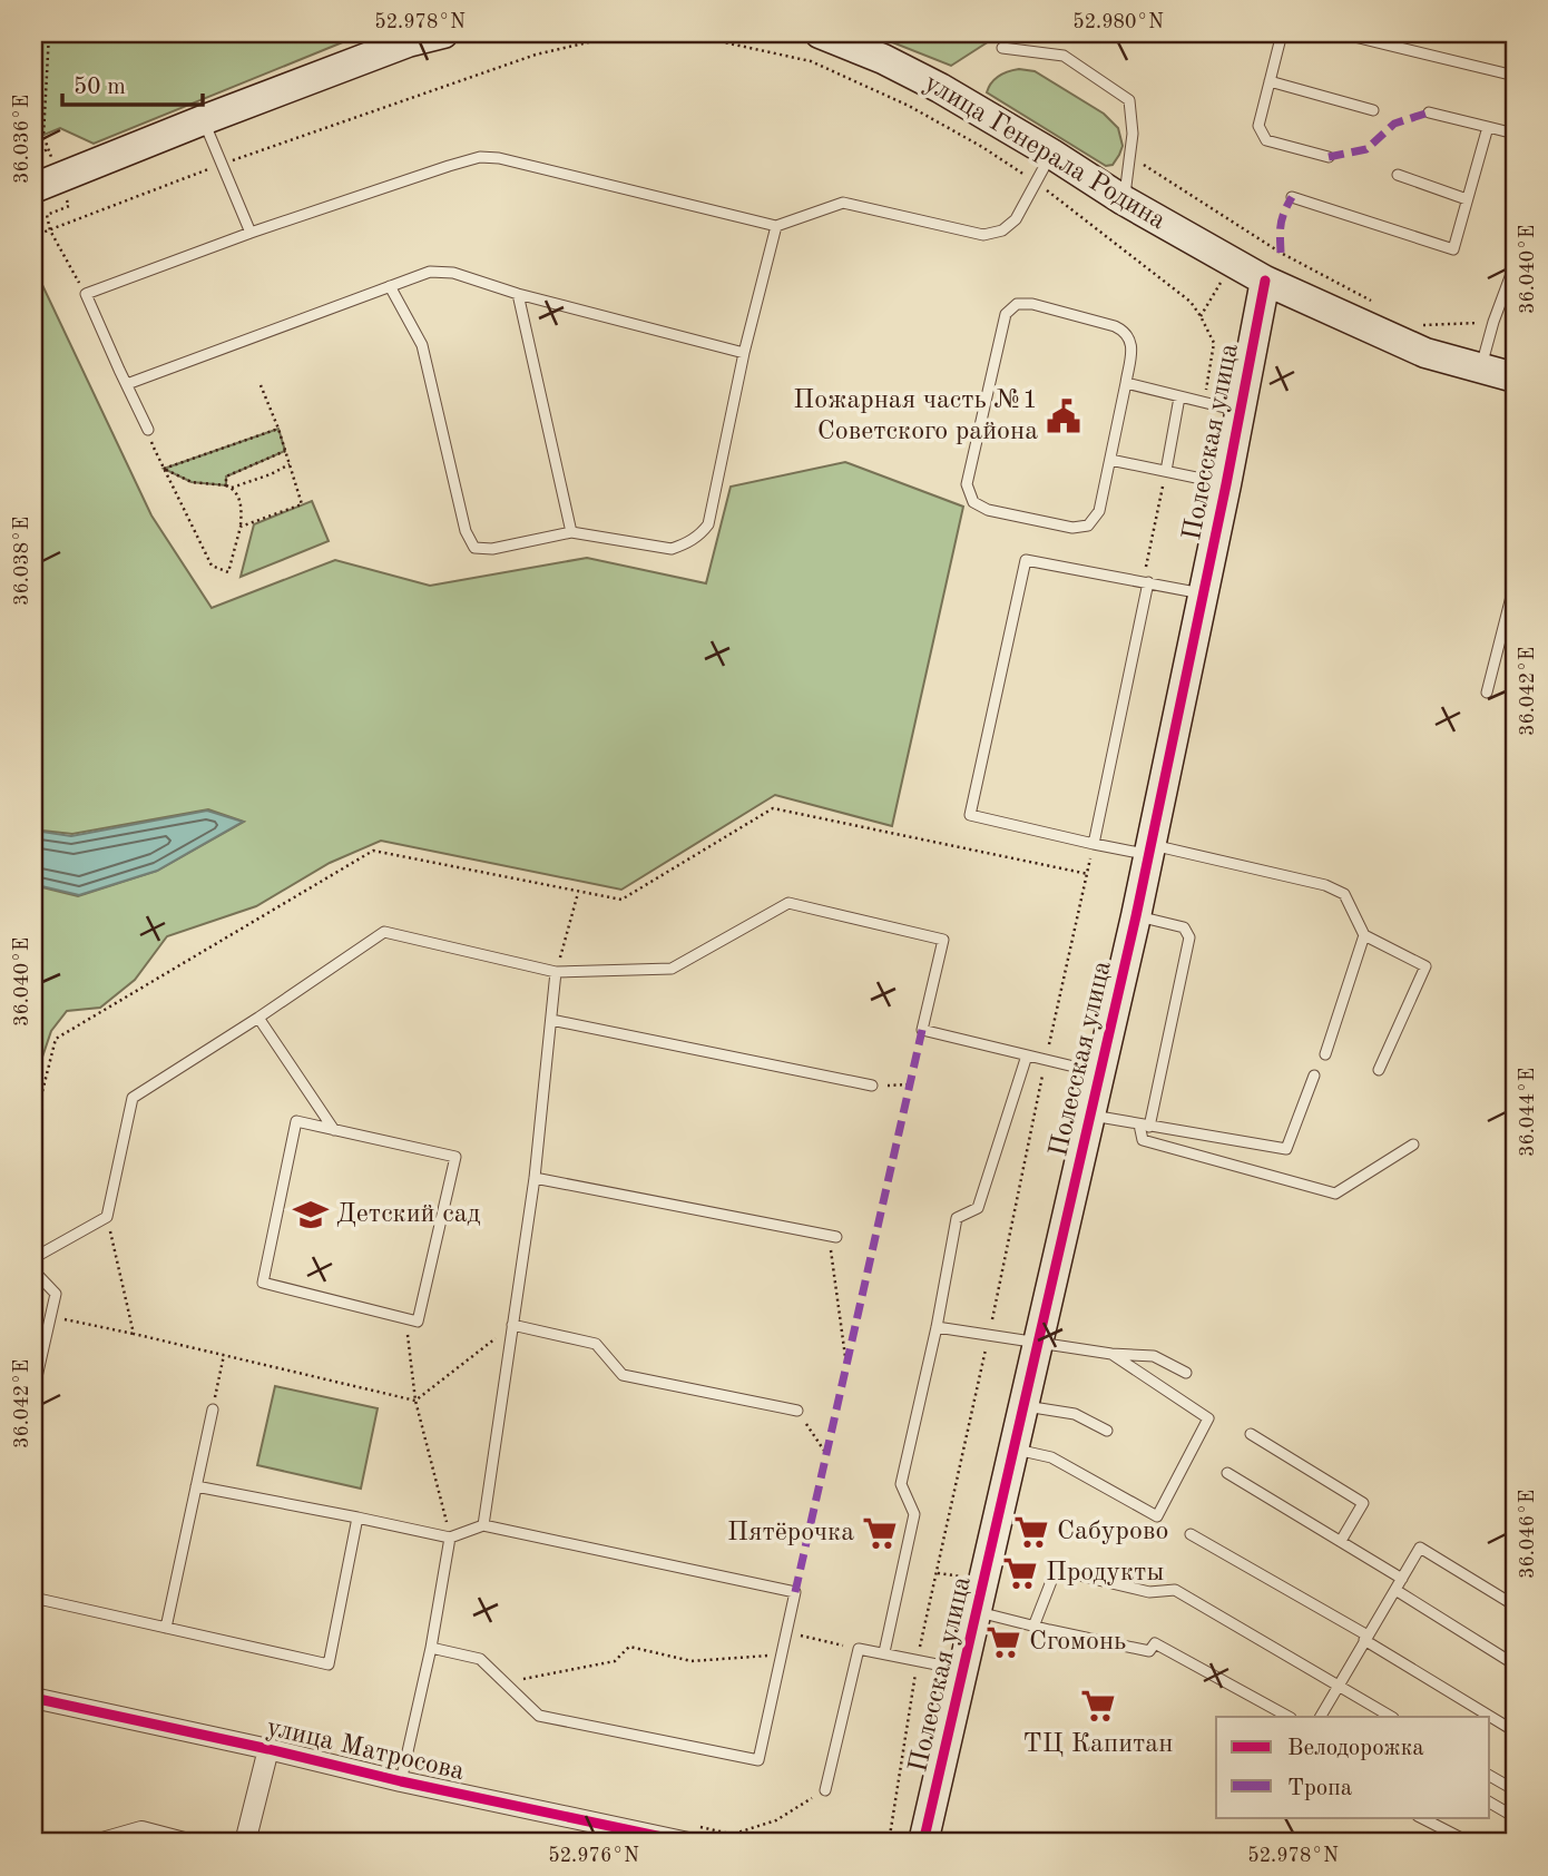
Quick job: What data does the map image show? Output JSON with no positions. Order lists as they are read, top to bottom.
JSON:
{
  "streets": {
    "street": ["улица Генерала Родина", "Полесская улица", "улица Матросова"]
  },
  "crossings": [
    ["улица Генерала Родина", "Полесская улица"]
  ],
  "places": {
    "public building": ["Пожарная часть №1 Советского района"],
    "school or university": ["Детский сад"],
    "supermarket": [
      "Сабурово",
      "Пятёрочка",
      "Продукты",
      "Сгомонь",
      "ТЦ Капитан"
    ]
  },
  "legend": ["Велодорожка", "Тропа"],
  "scale_bar": "50 m",
  "coordinates": [
    "52.978°N",
    "52.980°N",
    "36.036°E",
    "36.040°E",
    "36.038°E",
    "36.042°E",
    "36.044°E",
    "36.046°E",
    "52.976°N"
  ]
}
